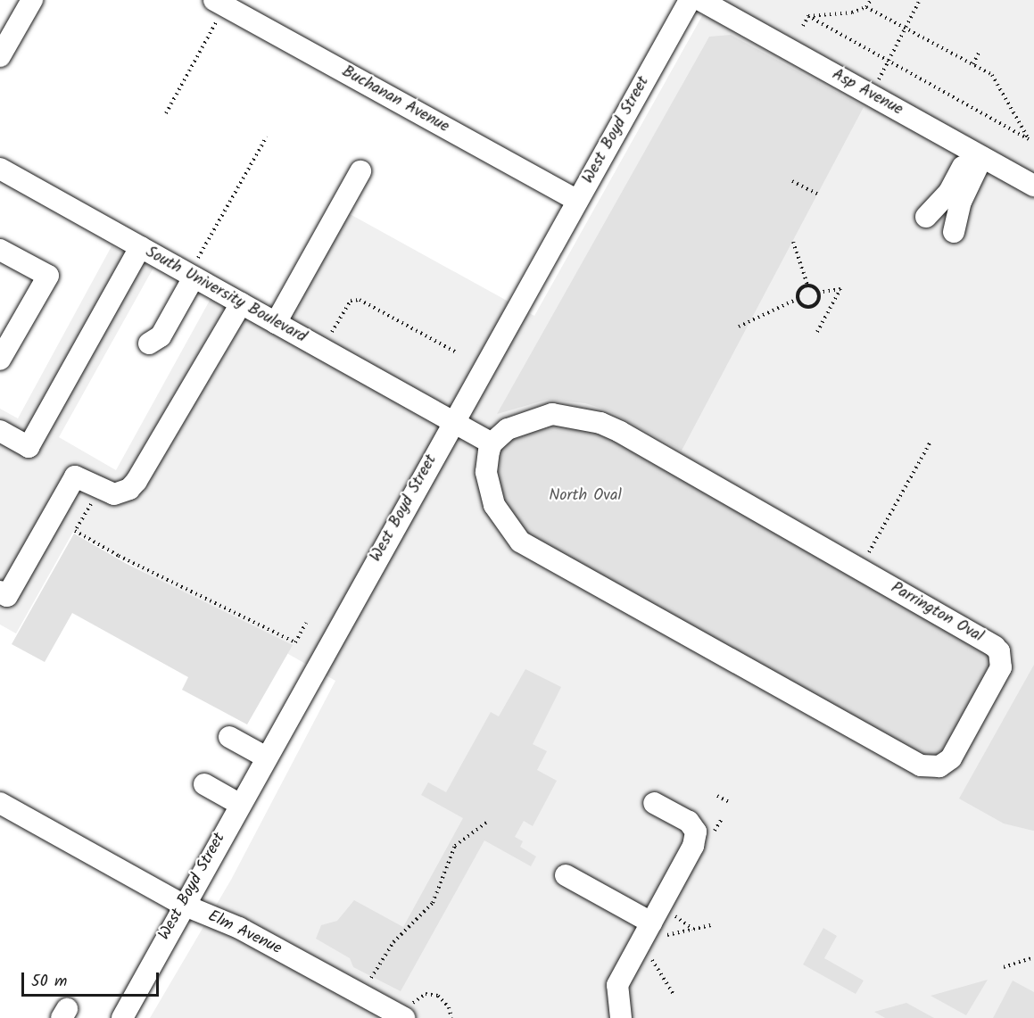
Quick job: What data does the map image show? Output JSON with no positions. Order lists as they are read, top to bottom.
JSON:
{
  "streets": {
    "street": [
      "Asp Avenue",
      "Buchanan Avenue",
      "West Boyd Street",
      "South University Boulevard",
      "Parrington Oval",
      "Elm Avenue"
    ]
  },
  "crossings": [
    ["Buchanan Avenue", "West Boyd Street"],
    ["West Boyd Street", "South University Boulevard"],
    ["West Boyd Street", "Elm Avenue"]
  ],
  "parks": ["North Oval"],
  "scale_bar": "50 m"
}
